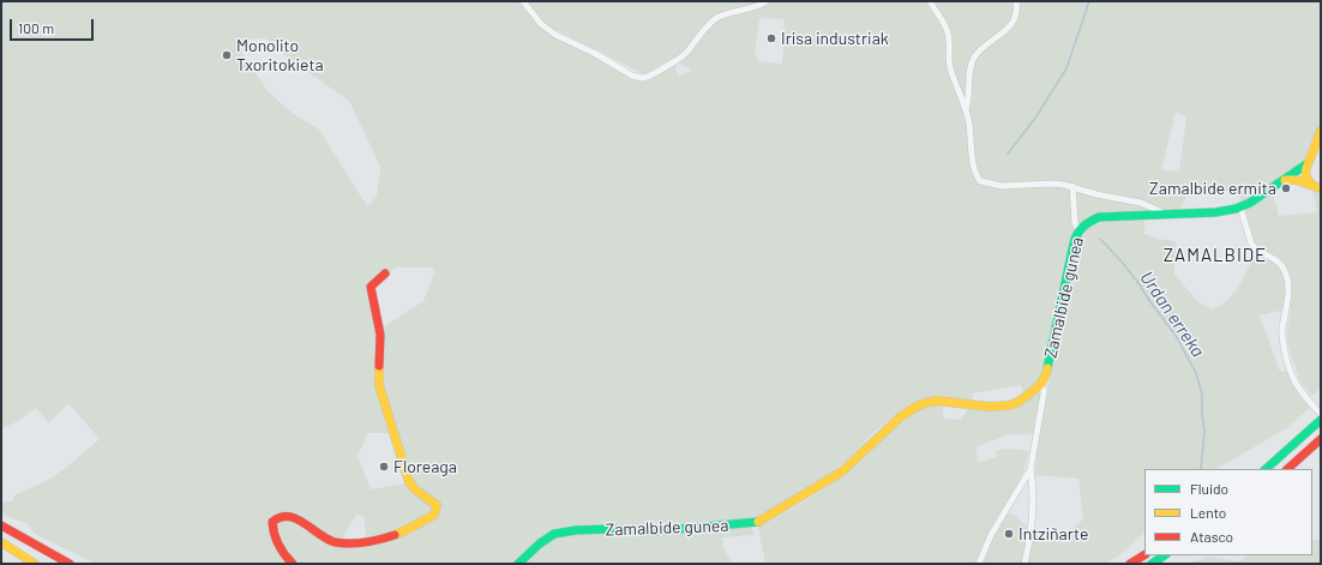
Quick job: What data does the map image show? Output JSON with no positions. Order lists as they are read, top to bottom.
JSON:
{
  "streets": {
    "main road": ["Zamalbide gunea"]
  },
  "districts": ["ZAMALBIDE"],
  "water": ["Urdan erreka"],
  "places": [
    "Irisa industriak",
    "Monolito Txoritokieta",
    "Zamalbide ermita",
    "Floreaga",
    "Intziñarte"
  ],
  "legend": ["Fluido", "Lento", "Atasco"],
  "scale_bar": "100 m"
}
